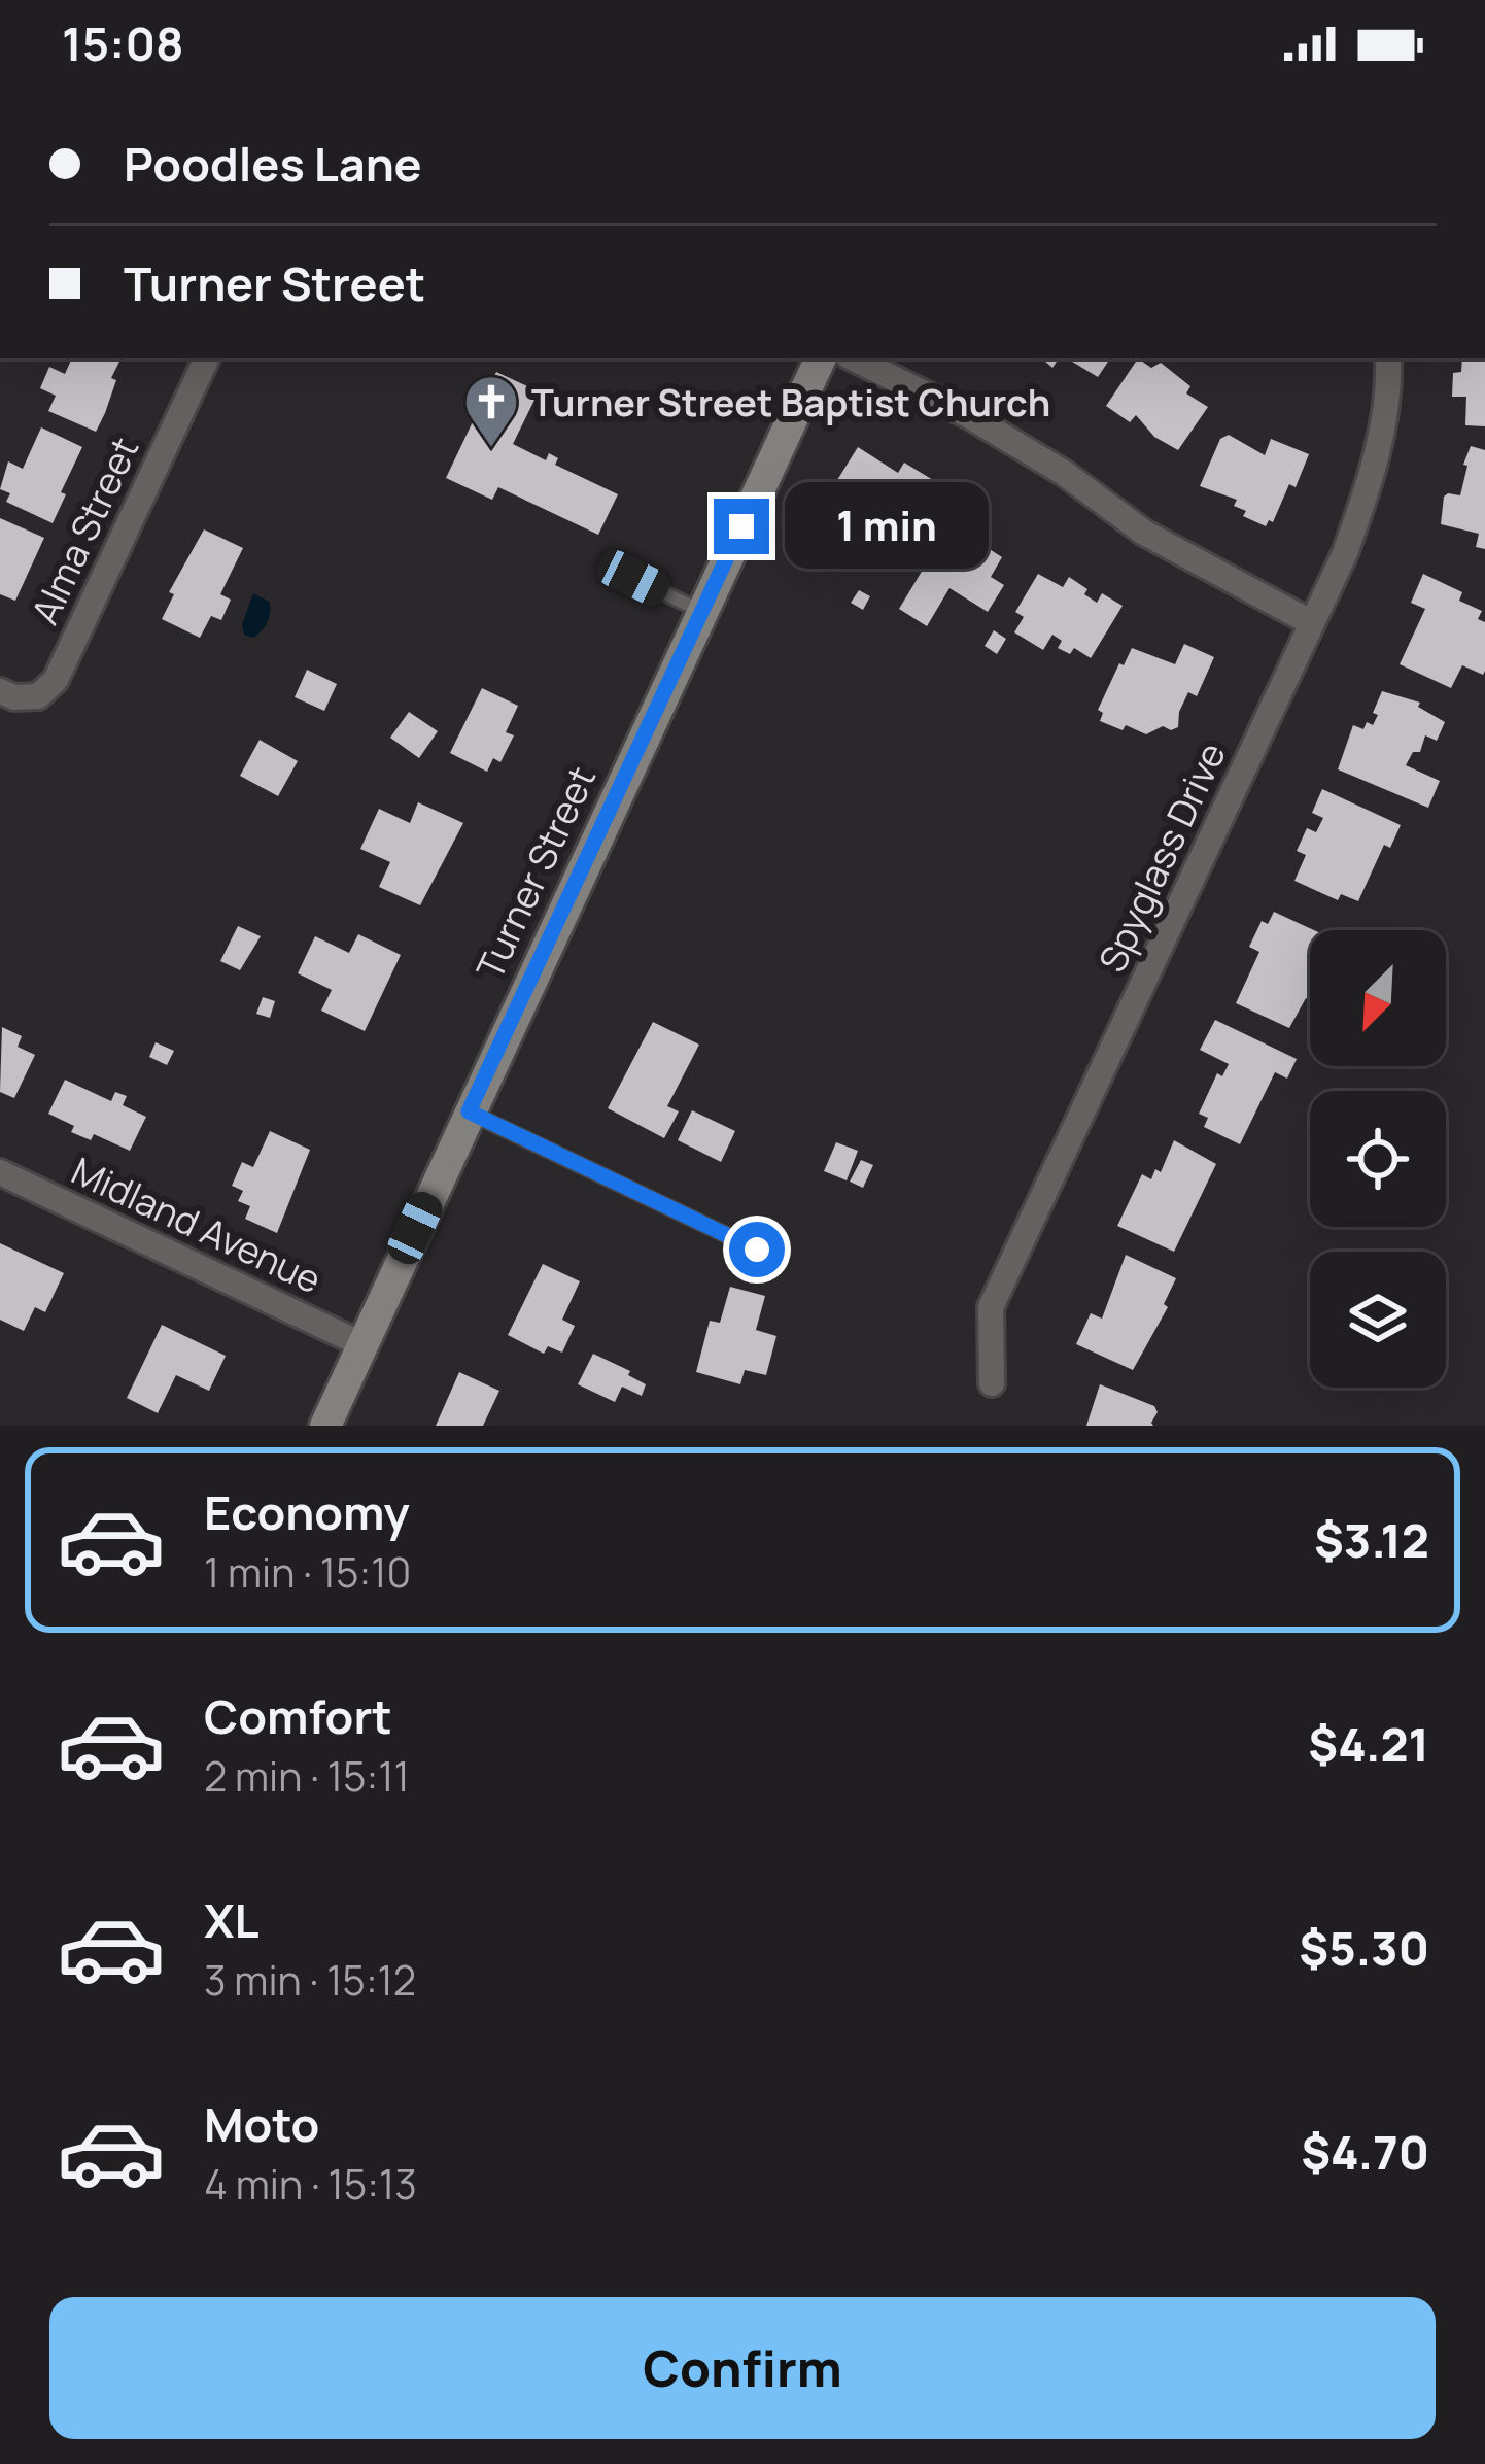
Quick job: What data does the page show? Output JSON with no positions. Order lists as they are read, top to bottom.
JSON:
{
  "streets": {
    "street": [
      "Alma Street",
      "Spyglass Drive",
      "Turner Street",
      "Midland Avenue"
    ]
  },
  "crossings": [
    ["Turner Street", "Midland Avenue"]
  ],
  "places": {
    "church": ["Turner Street Baptist Church"]
  },
  "north": "bottom left",
  "page": {
    "status": "15:08",
    "banner": ["Poodles Lane", "Turner Street"],
    "bubble": "1 min",
    "list": [
      {
        "name": "Economy",
        "note": "1 min · 15:10",
        "value": "$3.12"
      },
      {
        "name": "Comfort",
        "note": "2 min · 15:11",
        "value": "$4.21"
      },
      {
        "name": "XL",
        "note": "3 min · 15:12",
        "value": "$5.30"
      },
      {
        "name": "Moto",
        "note": "4 min · 15:13",
        "value": "$4.70"
      }
    ],
    "buttons": "Confirm"
  }
}
